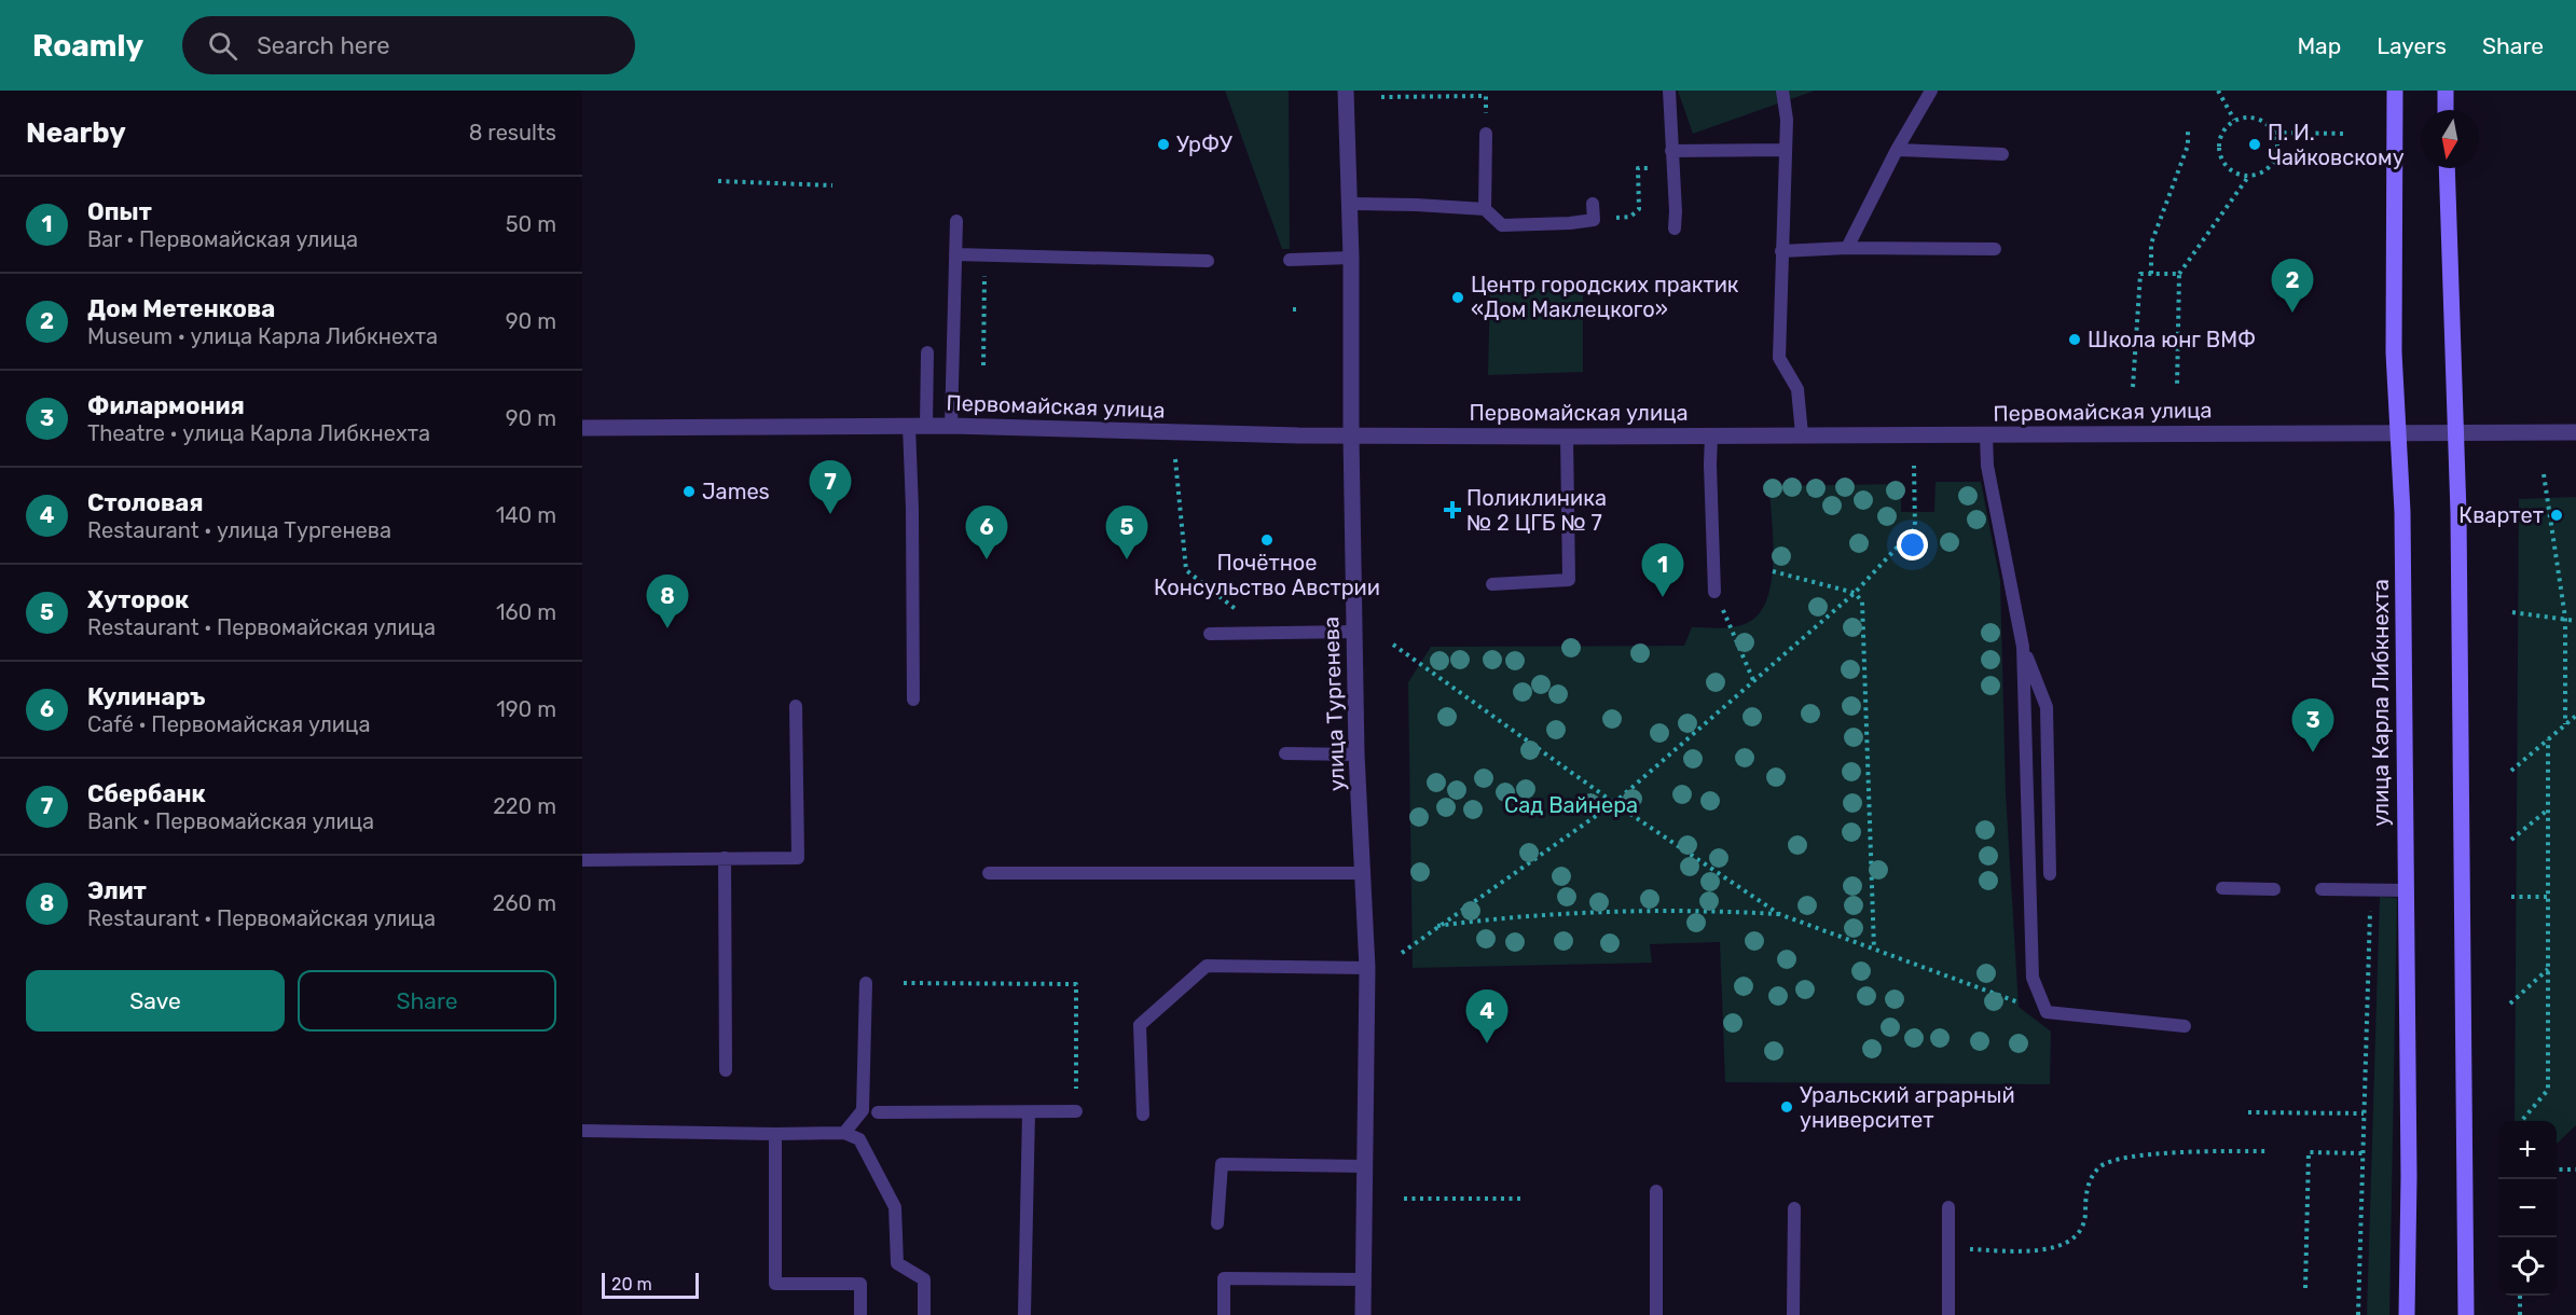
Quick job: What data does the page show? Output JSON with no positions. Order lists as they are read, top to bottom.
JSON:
{
  "streets": {
    "main road": ["улица Карла Либкнехта"],
    "street": ["Первомайская улица", "улица Тургенева"]
  },
  "crossings": [
    ["Первомайская улица", "улица Карла Либкнехта"],
    ["Первомайская улица", "улица Тургенева"]
  ],
  "parks": ["Сад Вайнера"],
  "places": {
    "other": [
      "УрФУ",
      "П. И. Чайковскому",
      "Центр городских практик «Дом Маклецкого»",
      "Школа юнг ВМФ",
      "James",
      "Квартет",
      "Почётное Консульство Австрии",
      "Уральский аграрный университет"
    ],
    "health": ["Поликлиника № 2 ЦГБ № 7"]
  },
  "scale_bar": "20 m",
  "north": "bottom",
  "page": {
    "header": "Roamly",
    "search": "Search here",
    "nav": ["Map", "Layers", "Share"],
    "heading": ["Nearby", "8 results"],
    "list": [
      {
        "mark": "1",
        "name": "Опыт",
        "note": "Bar · Первомайская улица",
        "value": "50 m"
      },
      {
        "mark": "2",
        "name": "Дом Метенкова",
        "note": "Museum · улица Карла Либкнехта",
        "value": "90 m"
      },
      {
        "mark": "3",
        "name": "Филармония",
        "note": "Theatre · улица Карла Либкнехта",
        "value": "90 m"
      },
      {
        "mark": "4",
        "name": "Столовая",
        "note": "Restaurant · улица Тургенева",
        "value": "140 m"
      },
      {
        "mark": "5",
        "name": "Хуторок",
        "note": "Restaurant · Первомайская улица",
        "value": "160 m"
      },
      {
        "mark": "6",
        "name": "Кулинаръ",
        "note": "Café · Первомайская улица",
        "value": "190 m"
      },
      {
        "mark": "7",
        "name": "Сбербанк",
        "note": "Bank · Первомайская улица",
        "value": "220 m"
      },
      {
        "mark": "8",
        "name": "Элит",
        "note": "Restaurant · Первомайская улица",
        "value": "260 m"
      }
    ],
    "pins": [
      "2",
      "7",
      "5",
      "6",
      "1",
      "8",
      "3",
      "4"
    ],
    "buttons": ["Save", "Share"],
    "map_buttons": ["+", "−"],
    "scale": "20 m"
  }
}
